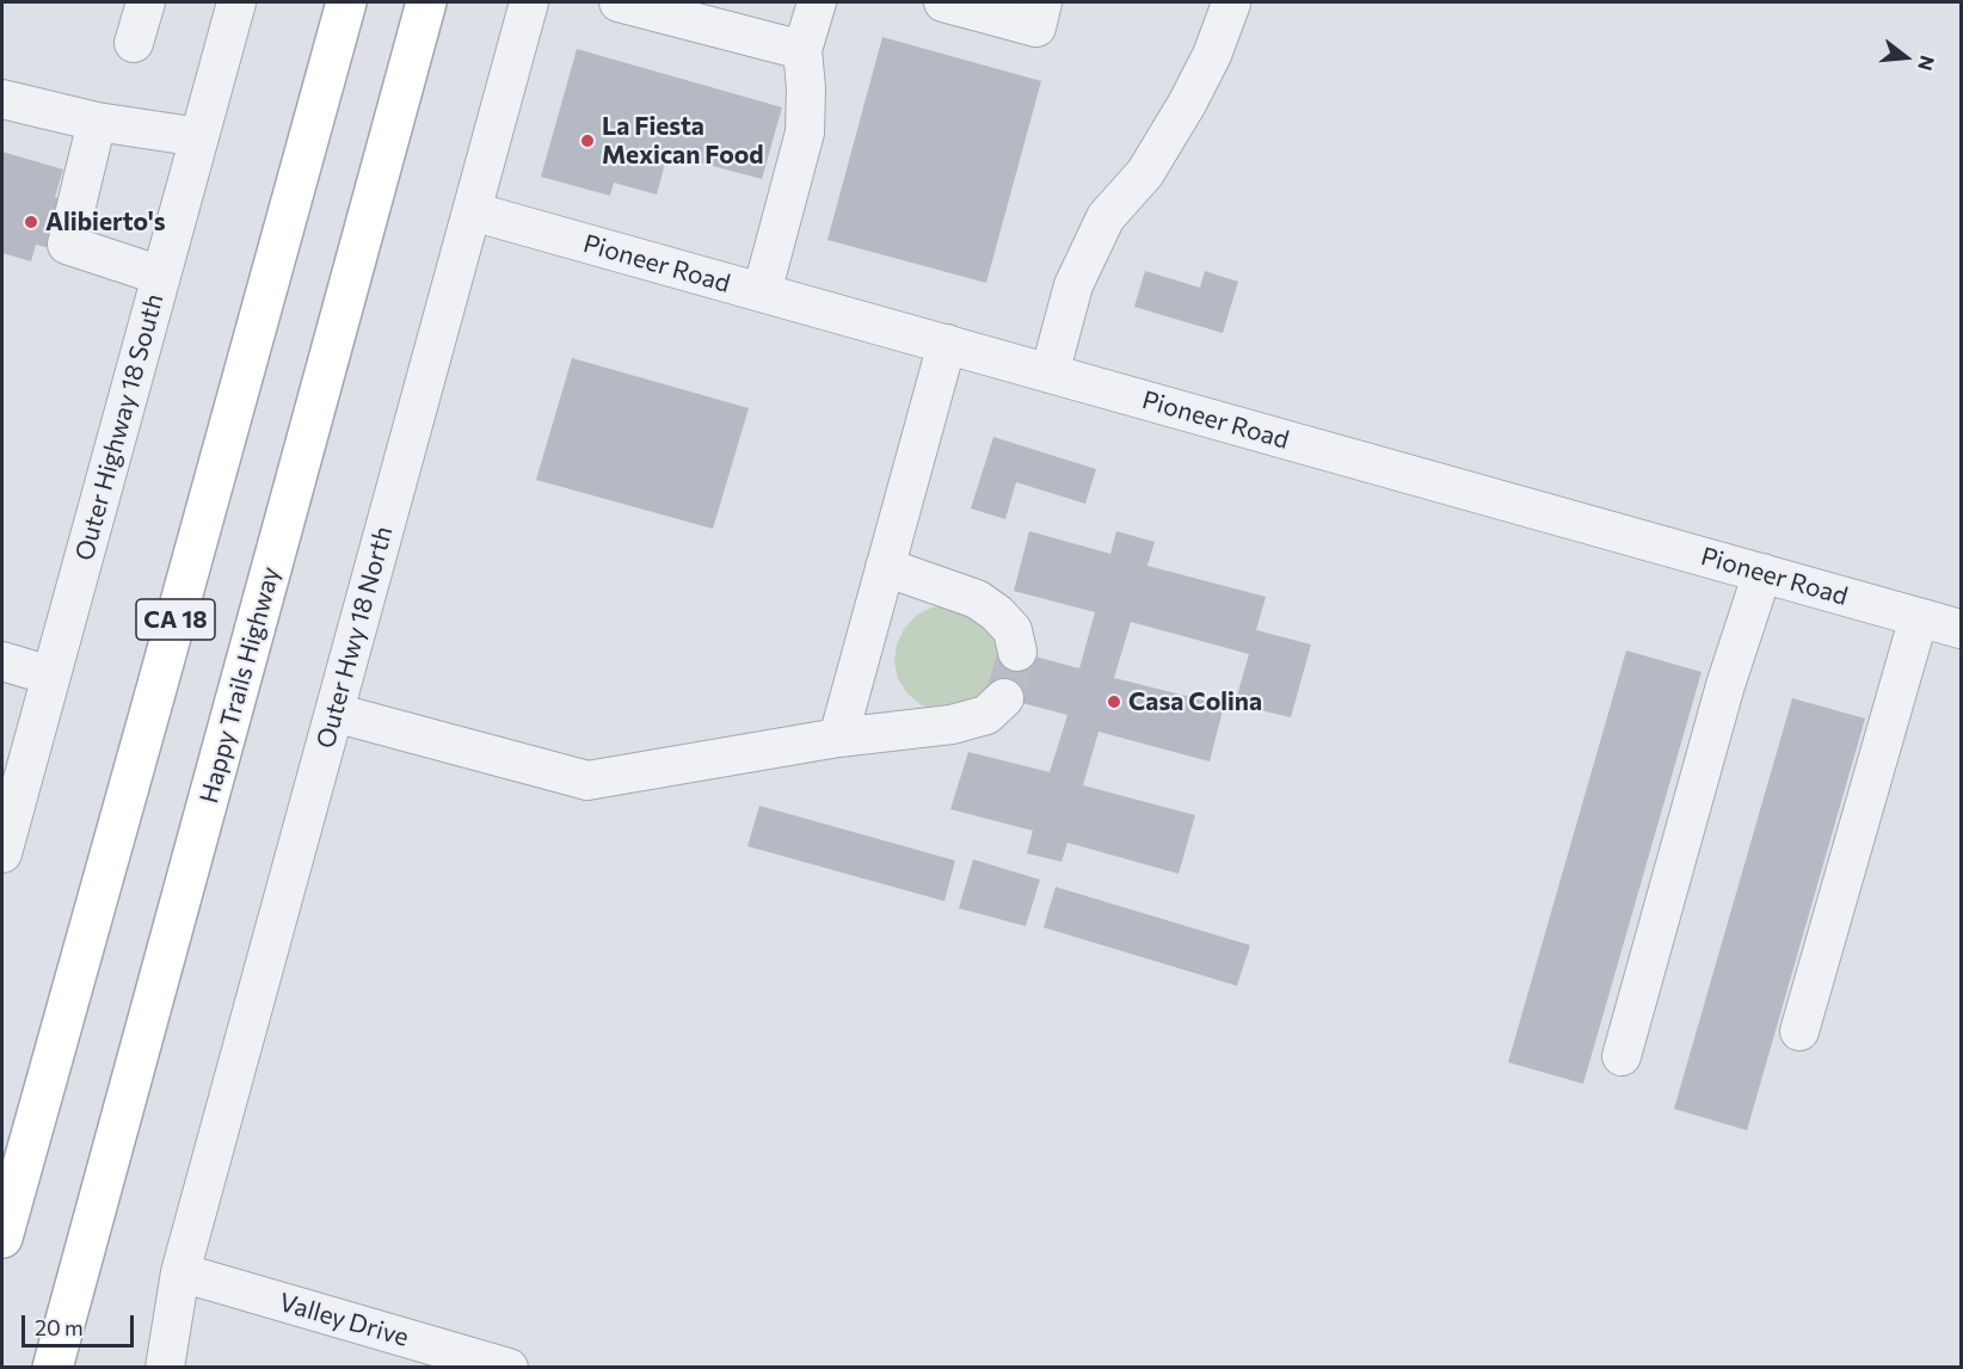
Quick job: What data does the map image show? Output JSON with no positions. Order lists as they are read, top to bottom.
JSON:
{
  "streets": {
    "main road": ["CA 18", "Happy Trails Highway"],
    "street": [
      "Pioneer Road",
      "Outer Highway 18 South",
      "Outer Hwy 18 North",
      "Valley Drive"
    ]
  },
  "crossings": [
    ["Pioneer Road", "Outer Hwy 18 North"],
    ["Outer Hwy 18 North", "Valley Drive"]
  ],
  "places": ["La Fiesta Mexican Food", "Alibierto's", "Casa Colina"],
  "scale_bar": "20 m",
  "north": "right"
}
